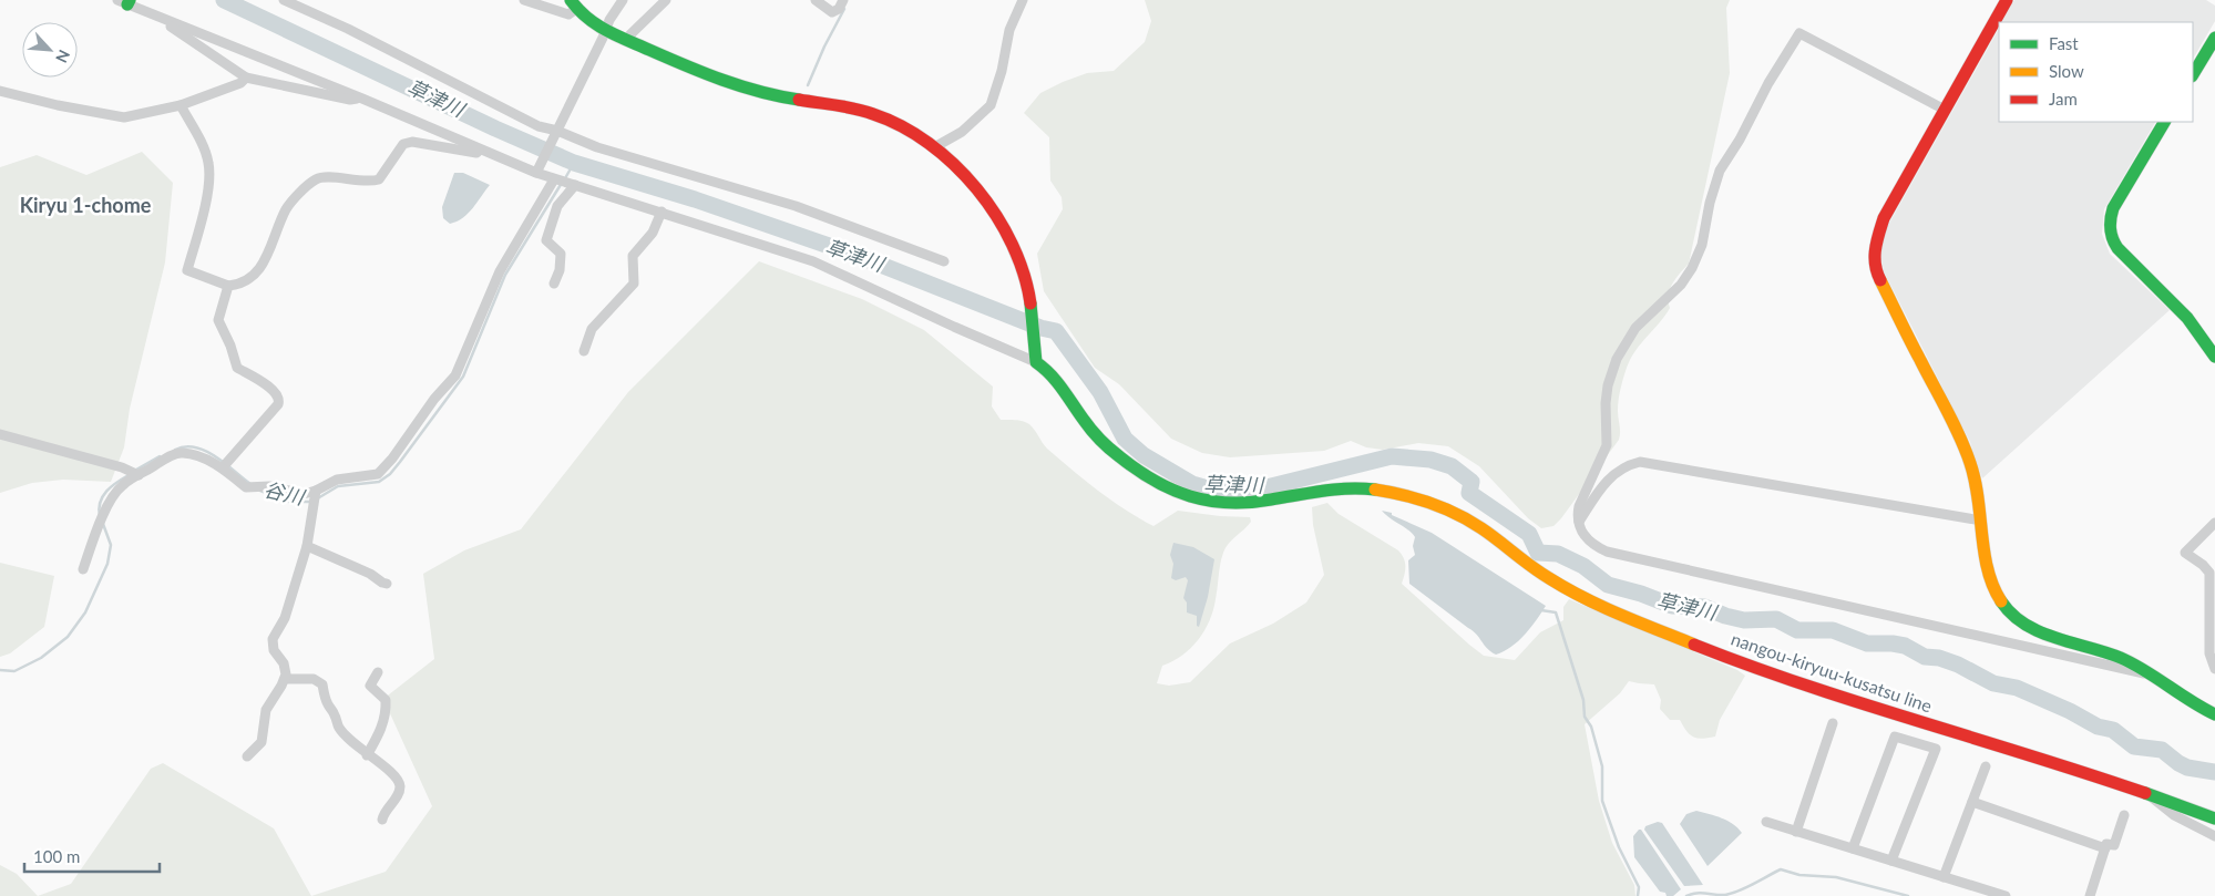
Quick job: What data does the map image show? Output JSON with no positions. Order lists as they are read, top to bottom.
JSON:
{
  "streets": {
    "main road": ["nangou-kiryuu-kusatsu line"]
  },
  "districts": ["Kiryu 1-chome"],
  "water": ["草津川", "谷川"],
  "legend": ["Fast", "Slow", "Jam"],
  "scale_bar": "100 m",
  "north": "bottom right"
}
